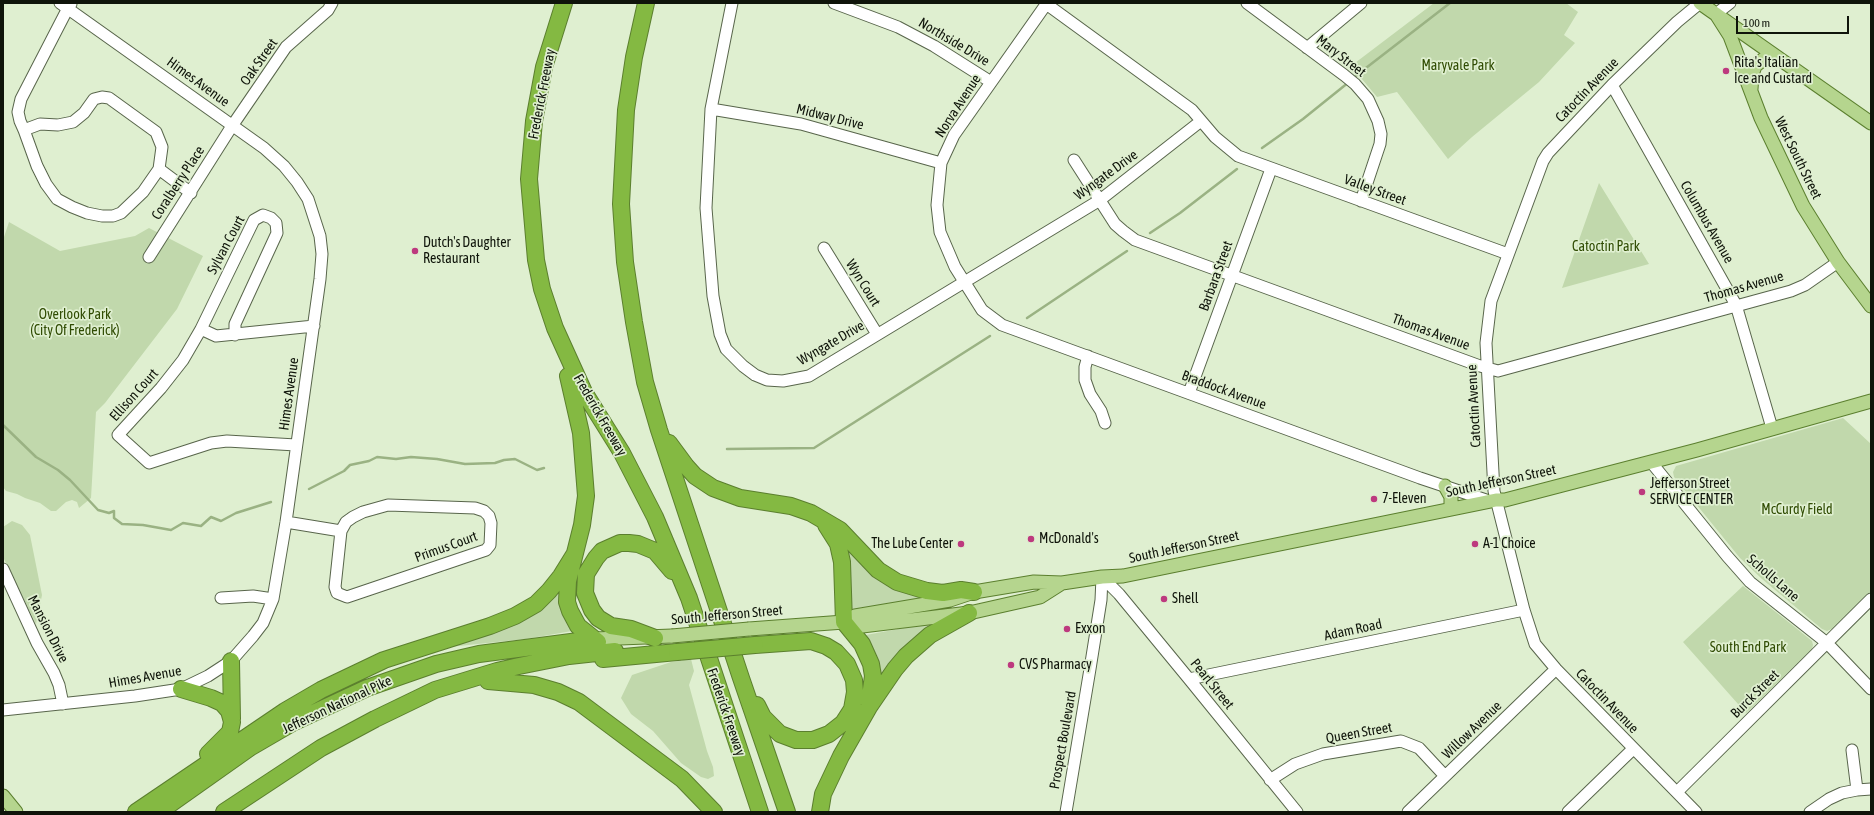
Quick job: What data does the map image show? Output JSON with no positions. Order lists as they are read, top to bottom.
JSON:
{
  "streets": {
    "highway": ["Frederick Freeway", "Jefferson National Pike"],
    "main road": ["West South Street", "South Jefferson Street"],
    "street": [
      "Northside Drive",
      "Mary Street",
      "Oak Street",
      "Himes Avenue",
      "Catoctin Avenue",
      "Norva Avenue",
      "Midway Drive",
      "Wyngate Drive",
      "Coralberry Place",
      "Valley Street",
      "Columbus Avenue",
      "Sylvan Court",
      "Barbara Street",
      "Wyn Court",
      "Thomas Avenue",
      "Braddock Avenue",
      "Ellison Court",
      "Primus Court",
      "Scholls Lane",
      "Mansion Drive",
      "Adam Road",
      "Pearl Street",
      "Burck Street",
      "Willow Avenue",
      "Queen Street",
      "Prospect Boulevard"
    ]
  },
  "crossings": [
    ["Northside Drive", "Norva Avenue"],
    ["Mary Street", "Valley Street"],
    ["Oak Street", "Himes Avenue"],
    ["Oak Street", "Coralberry Place"],
    ["Himes Avenue", "Coralberry Place"],
    ["Himes Avenue", "Ellison Court"],
    ["Himes Avenue", "Mansion Drive"],
    ["Catoctin Avenue", "Valley Street"],
    ["Catoctin Avenue", "Columbus Avenue"],
    ["Catoctin Avenue", "Thomas Avenue"],
    ["Catoctin Avenue", "Braddock Avenue"],
    ["Catoctin Avenue", "South Jefferson Street"],
    ["Catoctin Avenue", "Adam Road"],
    ["Catoctin Avenue", "Burck Street"],
    ["Catoctin Avenue", "Willow Avenue"],
    ["Norva Avenue", "Midway Drive"],
    ["Norva Avenue", "Wyngate Drive"],
    ["Norva Avenue", "Braddock Avenue"],
    ["Midway Drive", "Wyngate Drive"],
    ["West South Street", "Thomas Avenue"],
    ["Wyngate Drive", "Valley Street"],
    ["Wyngate Drive", "Wyn Court"],
    ["Wyngate Drive", "Thomas Avenue"],
    ["Wyngate Drive", "Braddock Avenue"],
    ["Valley Street", "Barbara Street"],
    ["Columbus Avenue", "Thomas Avenue"],
    ["Columbus Avenue", "South Jefferson Street"],
    ["Sylvan Court", "Ellison Court"],
    ["Barbara Street", "Thomas Avenue"],
    ["Barbara Street", "Braddock Avenue"],
    ["Braddock Avenue", "South Jefferson Street"],
    ["South Jefferson Street", "Scholls Lane"],
    ["South Jefferson Street", "Pearl Street"],
    ["South Jefferson Street", "Jefferson National Pike"],
    ["South Jefferson Street", "Prospect Boulevard"],
    ["Scholls Lane", "Burck Street"],
    ["Adam Road", "Pearl Street"],
    ["Pearl Street", "Queen Street"],
    ["Pearl Street", "Prospect Boulevard"],
    ["Willow Avenue", "Queen Street"]
  ],
  "parks": [
    "Maryvale Park",
    "Catoctin Park",
    "Overlook Park (City Of Frederick)",
    "McCurdy Field",
    "South End Park"
  ],
  "places": [
    "Rita's Italian Ice and Custard",
    "Dutch's Daughter Restaurant",
    "Jefferson Street SERVICE CENTER",
    "7-Eleven",
    "McDonald's",
    "The Lube Center",
    "A-1 Choice",
    "Shell",
    "Exxon",
    "CVS Pharmacy"
  ],
  "scale_bar": "100 m"
}
